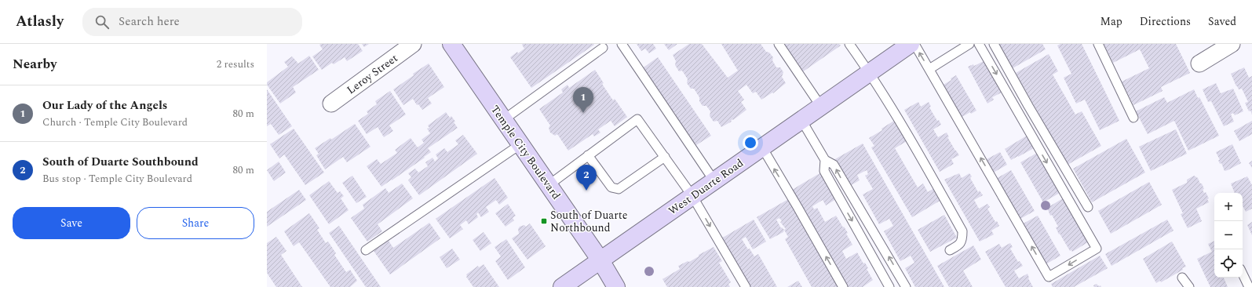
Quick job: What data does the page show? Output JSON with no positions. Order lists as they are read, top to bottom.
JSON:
{
  "streets": {
    "main road": ["Temple City Boulevard", "West Duarte Road"],
    "street": ["Leroy Street"]
  },
  "crossings": [
    ["Temple City Boulevard", "West Duarte Road"]
  ],
  "places": {
    "transit": ["South of Duarte Northbound"]
  },
  "page": {
    "header": "Atlasly",
    "search": "Search here",
    "nav": ["Map", "Directions", "Saved"],
    "heading": ["Nearby", "2 results"],
    "list": [
      {
        "mark": "1",
        "name": "Our Lady of the Angels",
        "note": "Church · Temple City Boulevard",
        "value": "80 m"
      },
      {
        "mark": "2",
        "name": "South of Duarte Southbound",
        "note": "Bus stop · Temple City Boulevard",
        "value": "80 m"
      }
    ],
    "pins": ["1", "2"],
    "map_buttons": ["+", "−"],
    "buttons": ["Save", "Share"]
  }
}
